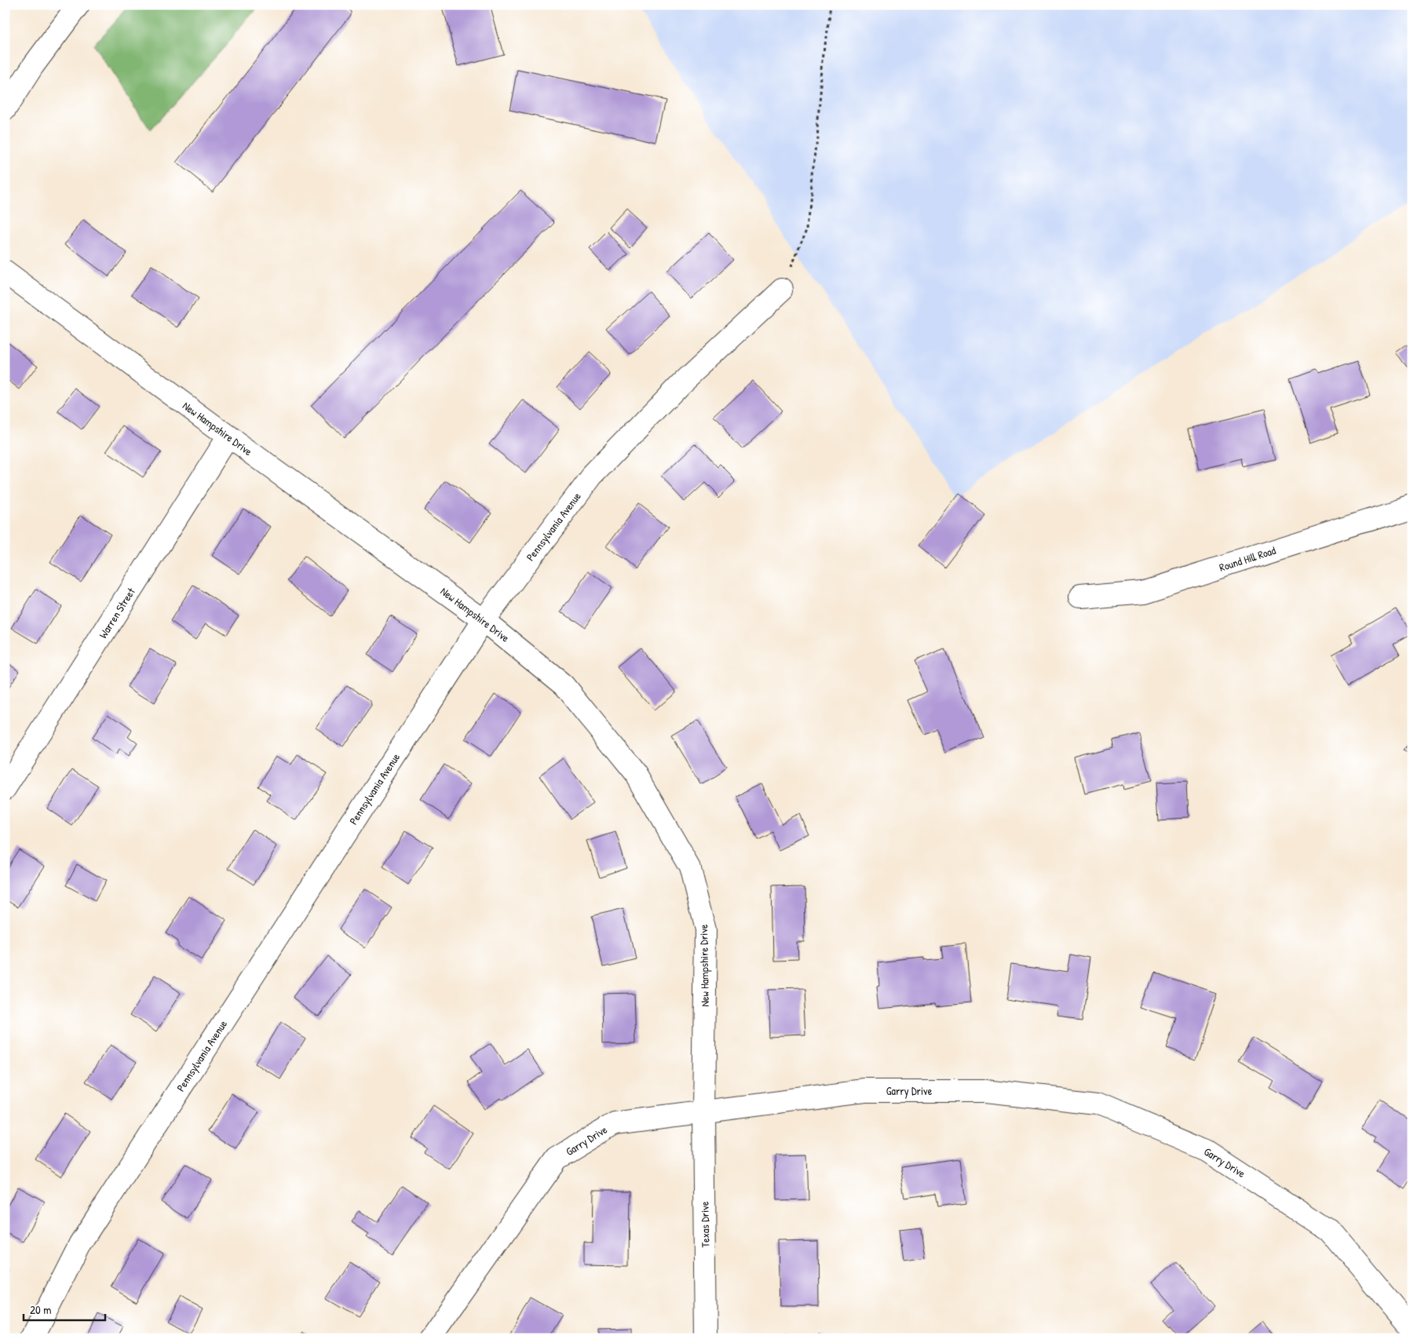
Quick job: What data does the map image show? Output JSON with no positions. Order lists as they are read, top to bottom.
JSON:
{
  "streets": {
    "street": [
      "New Hampshire Drive",
      "Pennsylvania Avenue",
      "Round Hill Road",
      "Warren Street",
      "Garry Drive",
      "Texas Drive"
    ]
  },
  "crossings": [
    ["New Hampshire Drive", "Pennsylvania Avenue"],
    ["New Hampshire Drive", "Warren Street"],
    ["New Hampshire Drive", "Garry Drive"],
    ["New Hampshire Drive", "Texas Drive"],
    ["Garry Drive", "Texas Drive"]
  ],
  "scale_bar": "20 m"
}
